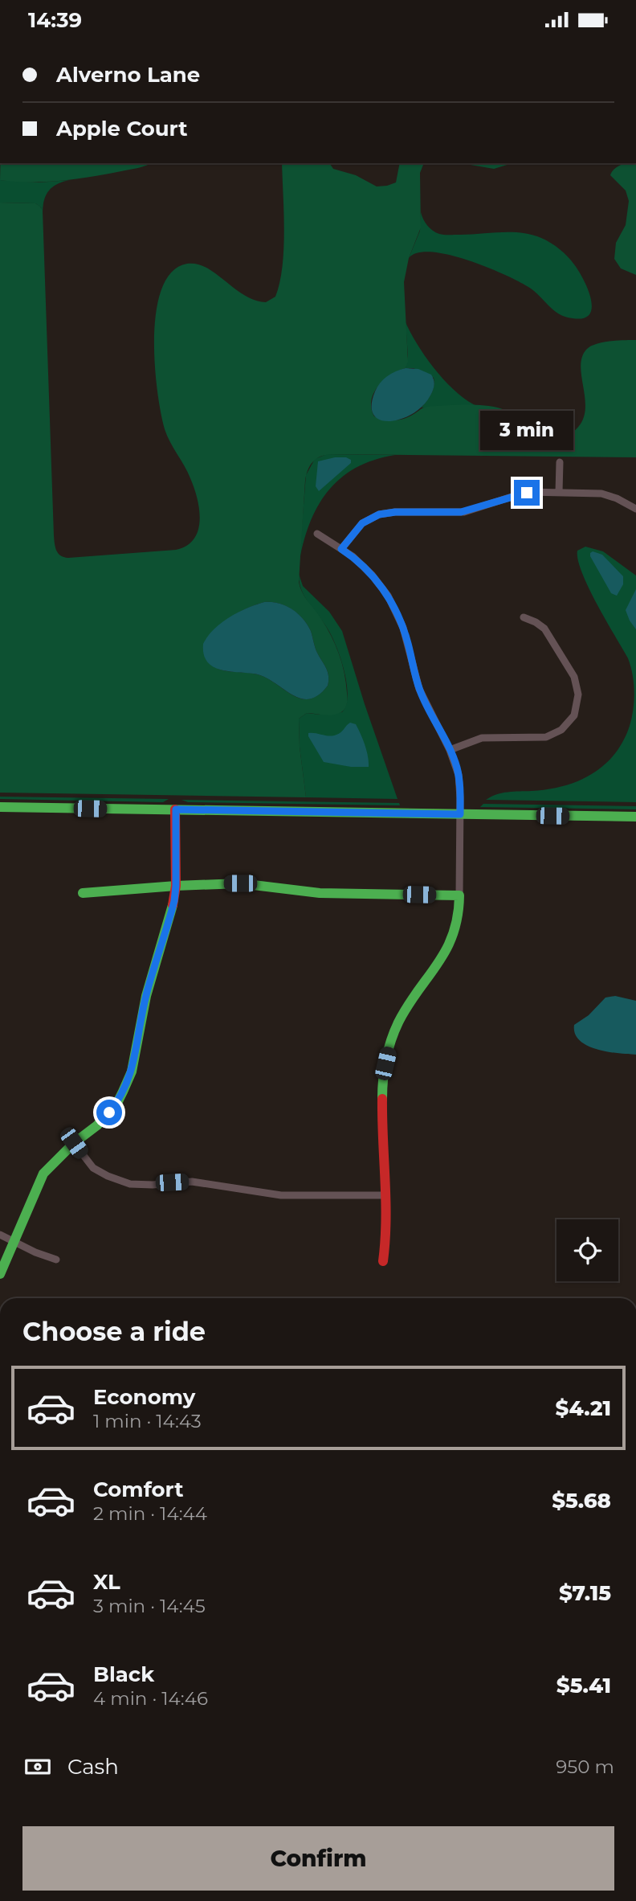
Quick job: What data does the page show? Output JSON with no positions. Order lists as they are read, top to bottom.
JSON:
{
  "page": {
    "status": "14:39",
    "banner": ["Alverno Lane", "Apple Court"],
    "bubble": "3 min",
    "heading": "Choose a ride",
    "list": [
      {
        "name": "Economy",
        "note": "1 min · 14:43",
        "value": "$4.21"
      },
      {
        "name": "Comfort",
        "note": "2 min · 14:44",
        "value": "$5.68"
      },
      {
        "name": "XL",
        "note": "3 min · 14:45",
        "value": "$7.15"
      },
      {
        "name": "Black",
        "note": "4 min · 14:46",
        "value": "$5.41"
      }
    ],
    "pay": ["Cash", "950 m"],
    "buttons": "Confirm"
  }
}
